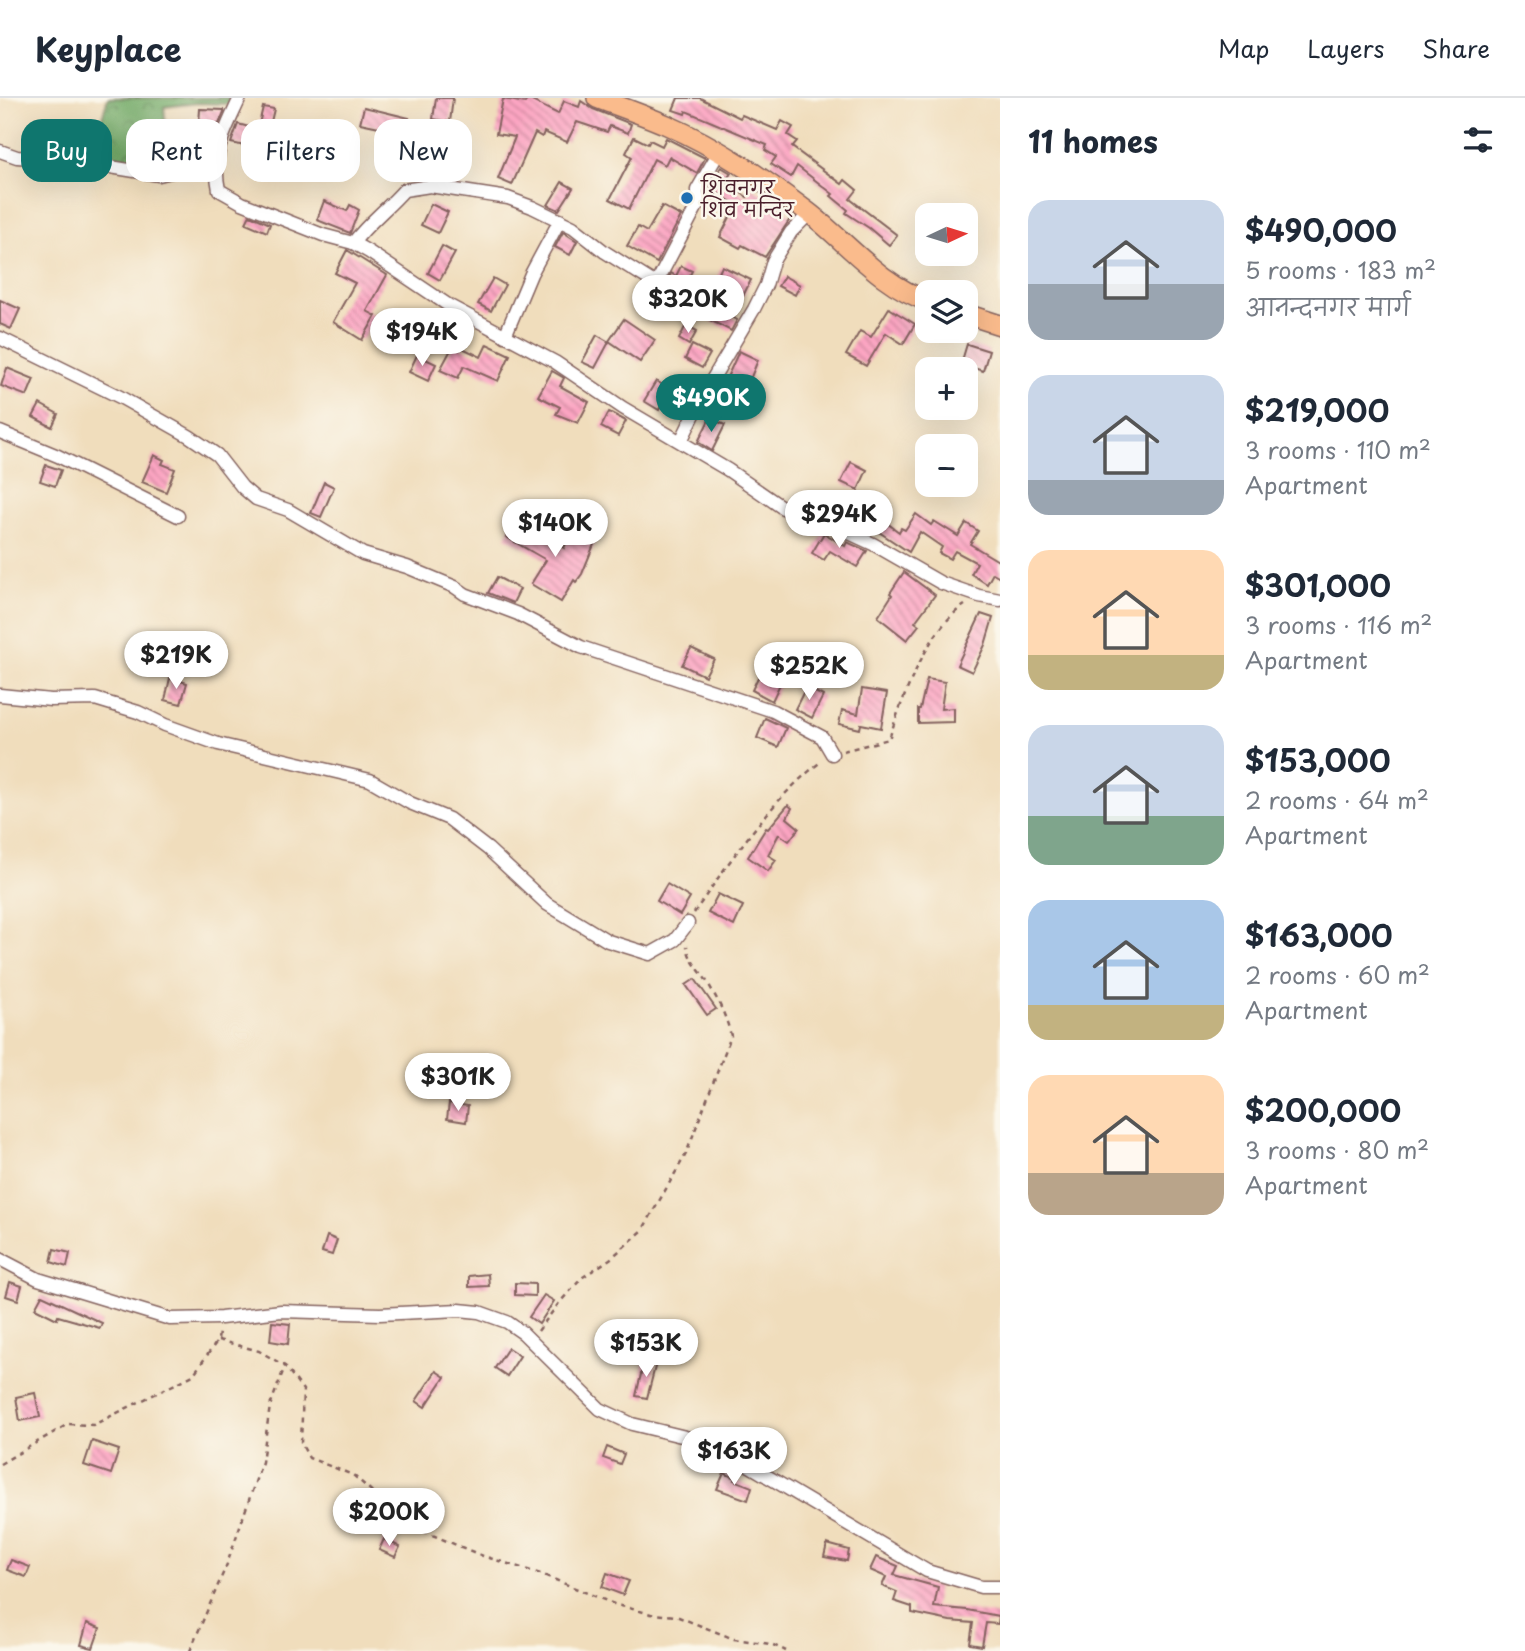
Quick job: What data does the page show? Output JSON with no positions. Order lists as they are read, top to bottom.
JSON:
{
  "places": ["शिवनगर शिव मन्दिर"],
  "north": "right",
  "page": {
    "header": "Keyplace",
    "nav": ["Map", "Layers", "Share"],
    "heading": "11 homes",
    "chip": [
      "Buy",
      "Rent",
      "Filters",
      "New"
    ],
    "list": [
      {
        "name": "$490,000",
        "note": "5 rooms · 183 m² · आनन्दनगर मार्ग"
      },
      {
        "name": "$219,000",
        "note": "3 rooms · 110 m² · Apartment"
      },
      {
        "name": "$301,000",
        "note": "3 rooms · 116 m² · Apartment"
      },
      {
        "name": "$153,000",
        "note": "2 rooms · 64 m² · Apartment"
      },
      {
        "name": "$163,000",
        "note": "2 rooms · 60 m² · Apartment"
      },
      {
        "name": "$200,000",
        "note": "3 rooms · 80 m² · Apartment"
      }
    ],
    "map_buttons": ["+", "−"],
    "price": [
      "$320K",
      "$194K",
      "$490K",
      "$294K",
      "$140K",
      "$219K",
      "$252K",
      "$301K",
      "$153K",
      "$163K",
      "$200K"
    ]
  }
}
